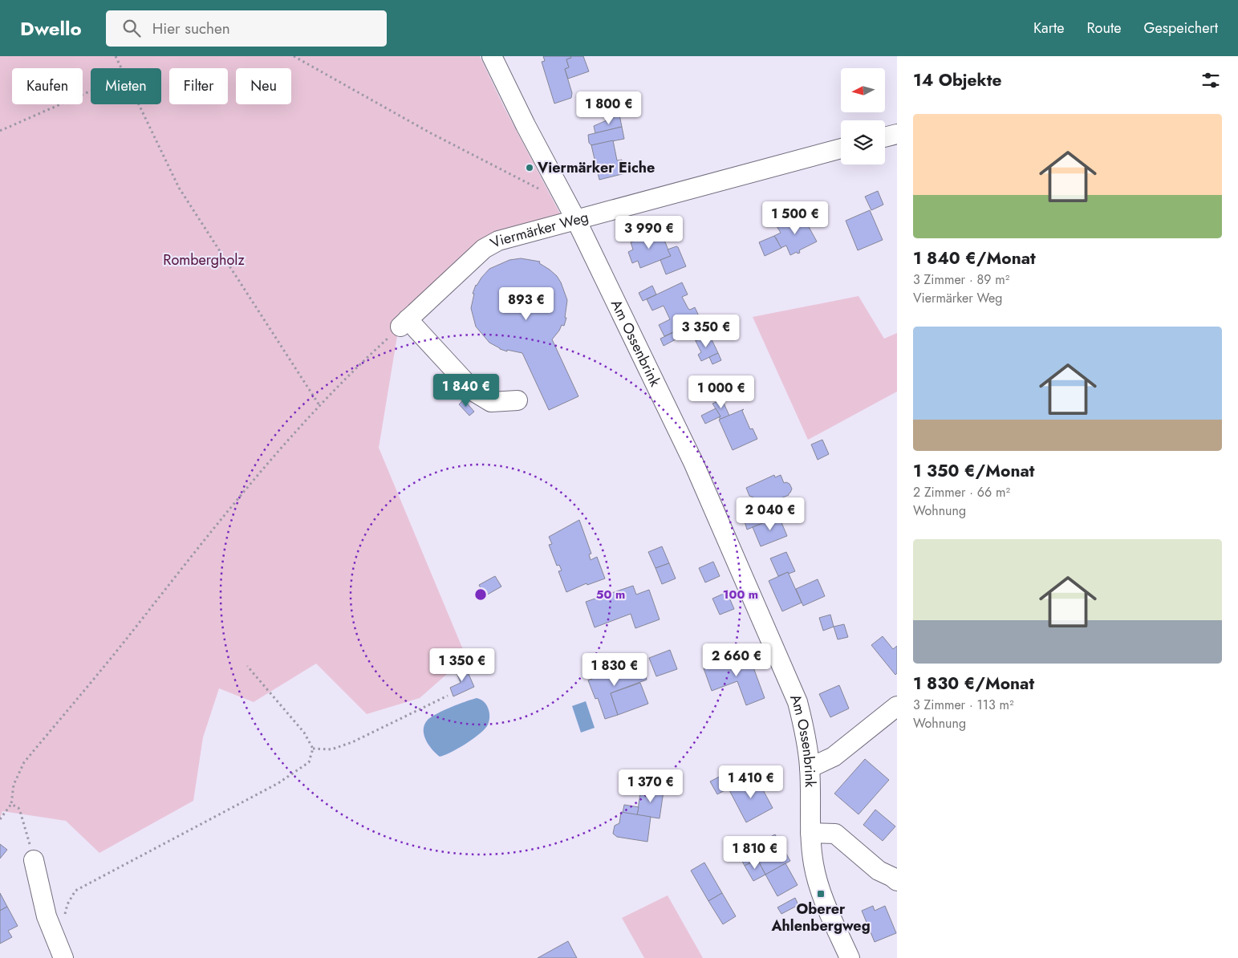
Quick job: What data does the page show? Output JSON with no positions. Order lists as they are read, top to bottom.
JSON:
{
  "streets": {
    "street": ["Viermärker Weg", "Am Ossenbrink"]
  },
  "crossings": [
    ["Viermärker Weg", "Am Ossenbrink"]
  ],
  "parks": ["Rombergholz"],
  "places": {
    "other": ["Viermärker Eiche"],
    "transit": ["Oberer Ahlenbergweg"]
  },
  "north": "left",
  "page": {
    "header": "Dwello",
    "search": "Hier suchen",
    "nav": ["Karte", "Route", "Gespeichert"],
    "heading": "14 Objekte",
    "chip": [
      "Kaufen",
      "Mieten",
      "Filter",
      "Neu"
    ],
    "price": [
      "1 800 €",
      "1 500 €",
      "3 990 €",
      "893 €",
      "3 350 €",
      "1 840 €",
      "1 000 €",
      "2 040 €",
      "2 660 €",
      "1 350 €",
      "1 830 €",
      "1 410 €",
      "1 370 €",
      "1 810 €"
    ],
    "list": [
      {
        "name": "1 840 €/Monat",
        "note": "3 Zimmer · 89 m² · Viermärker Weg"
      },
      {
        "name": "1 350 €/Monat",
        "note": "2 Zimmer · 66 m² · Wohnung"
      },
      {
        "name": "1 830 €/Monat",
        "note": "3 Zimmer · 113 m² · Wohnung"
      }
    ]
  },
  "rings": ["50 m", "100 m"]
}
